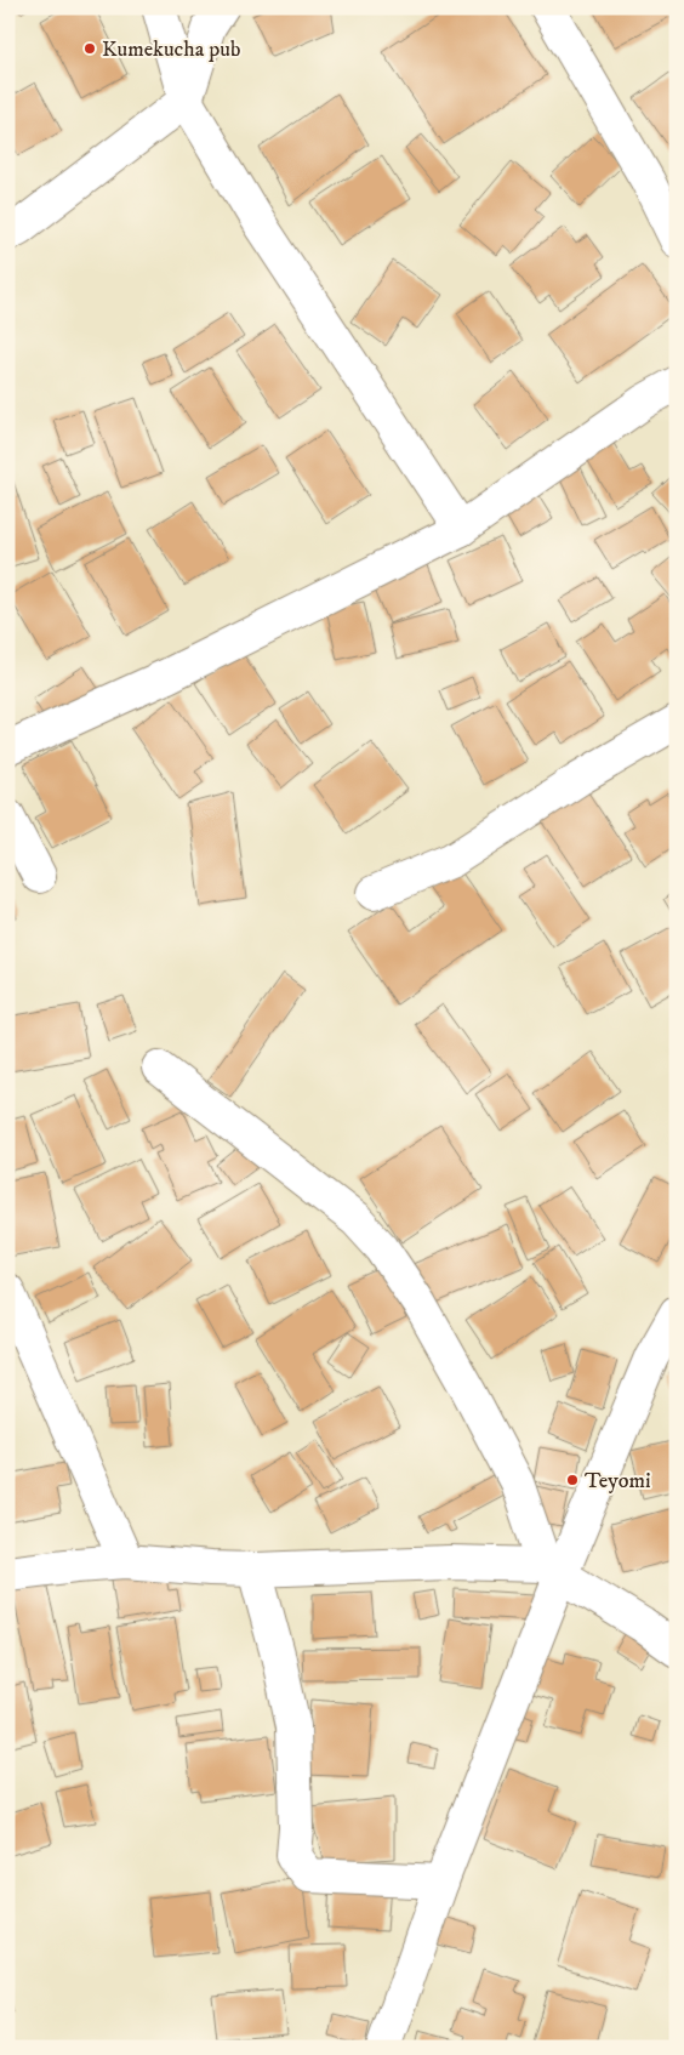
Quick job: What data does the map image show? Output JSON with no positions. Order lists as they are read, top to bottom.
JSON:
{
  "places": ["Kumekucha pub", "Teyomi"]
}
